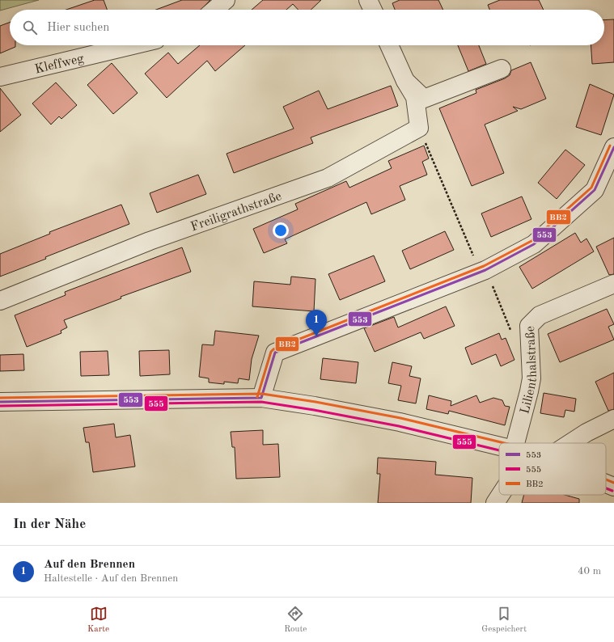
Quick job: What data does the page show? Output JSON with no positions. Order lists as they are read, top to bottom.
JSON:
{
  "streets": {
    "street": ["Kleffweg", "Freiligrathstraße", "Lilienthalstraße"]
  },
  "lines": ["transit line BB2", "transit line 553", "transit line 555"],
  "legend": ["553", "555", "BB2"],
  "page": {
    "search": "Hier suchen",
    "pins": "1",
    "heading": "In der Nähe",
    "list": [
      {
        "mark": "1",
        "name": "Auf den Brennen",
        "note": "Haltestelle · Auf den Brennen",
        "value": "40 m"
      }
    ],
    "nav": ["Karte", "Route", "Gespeichert"]
  }
}
